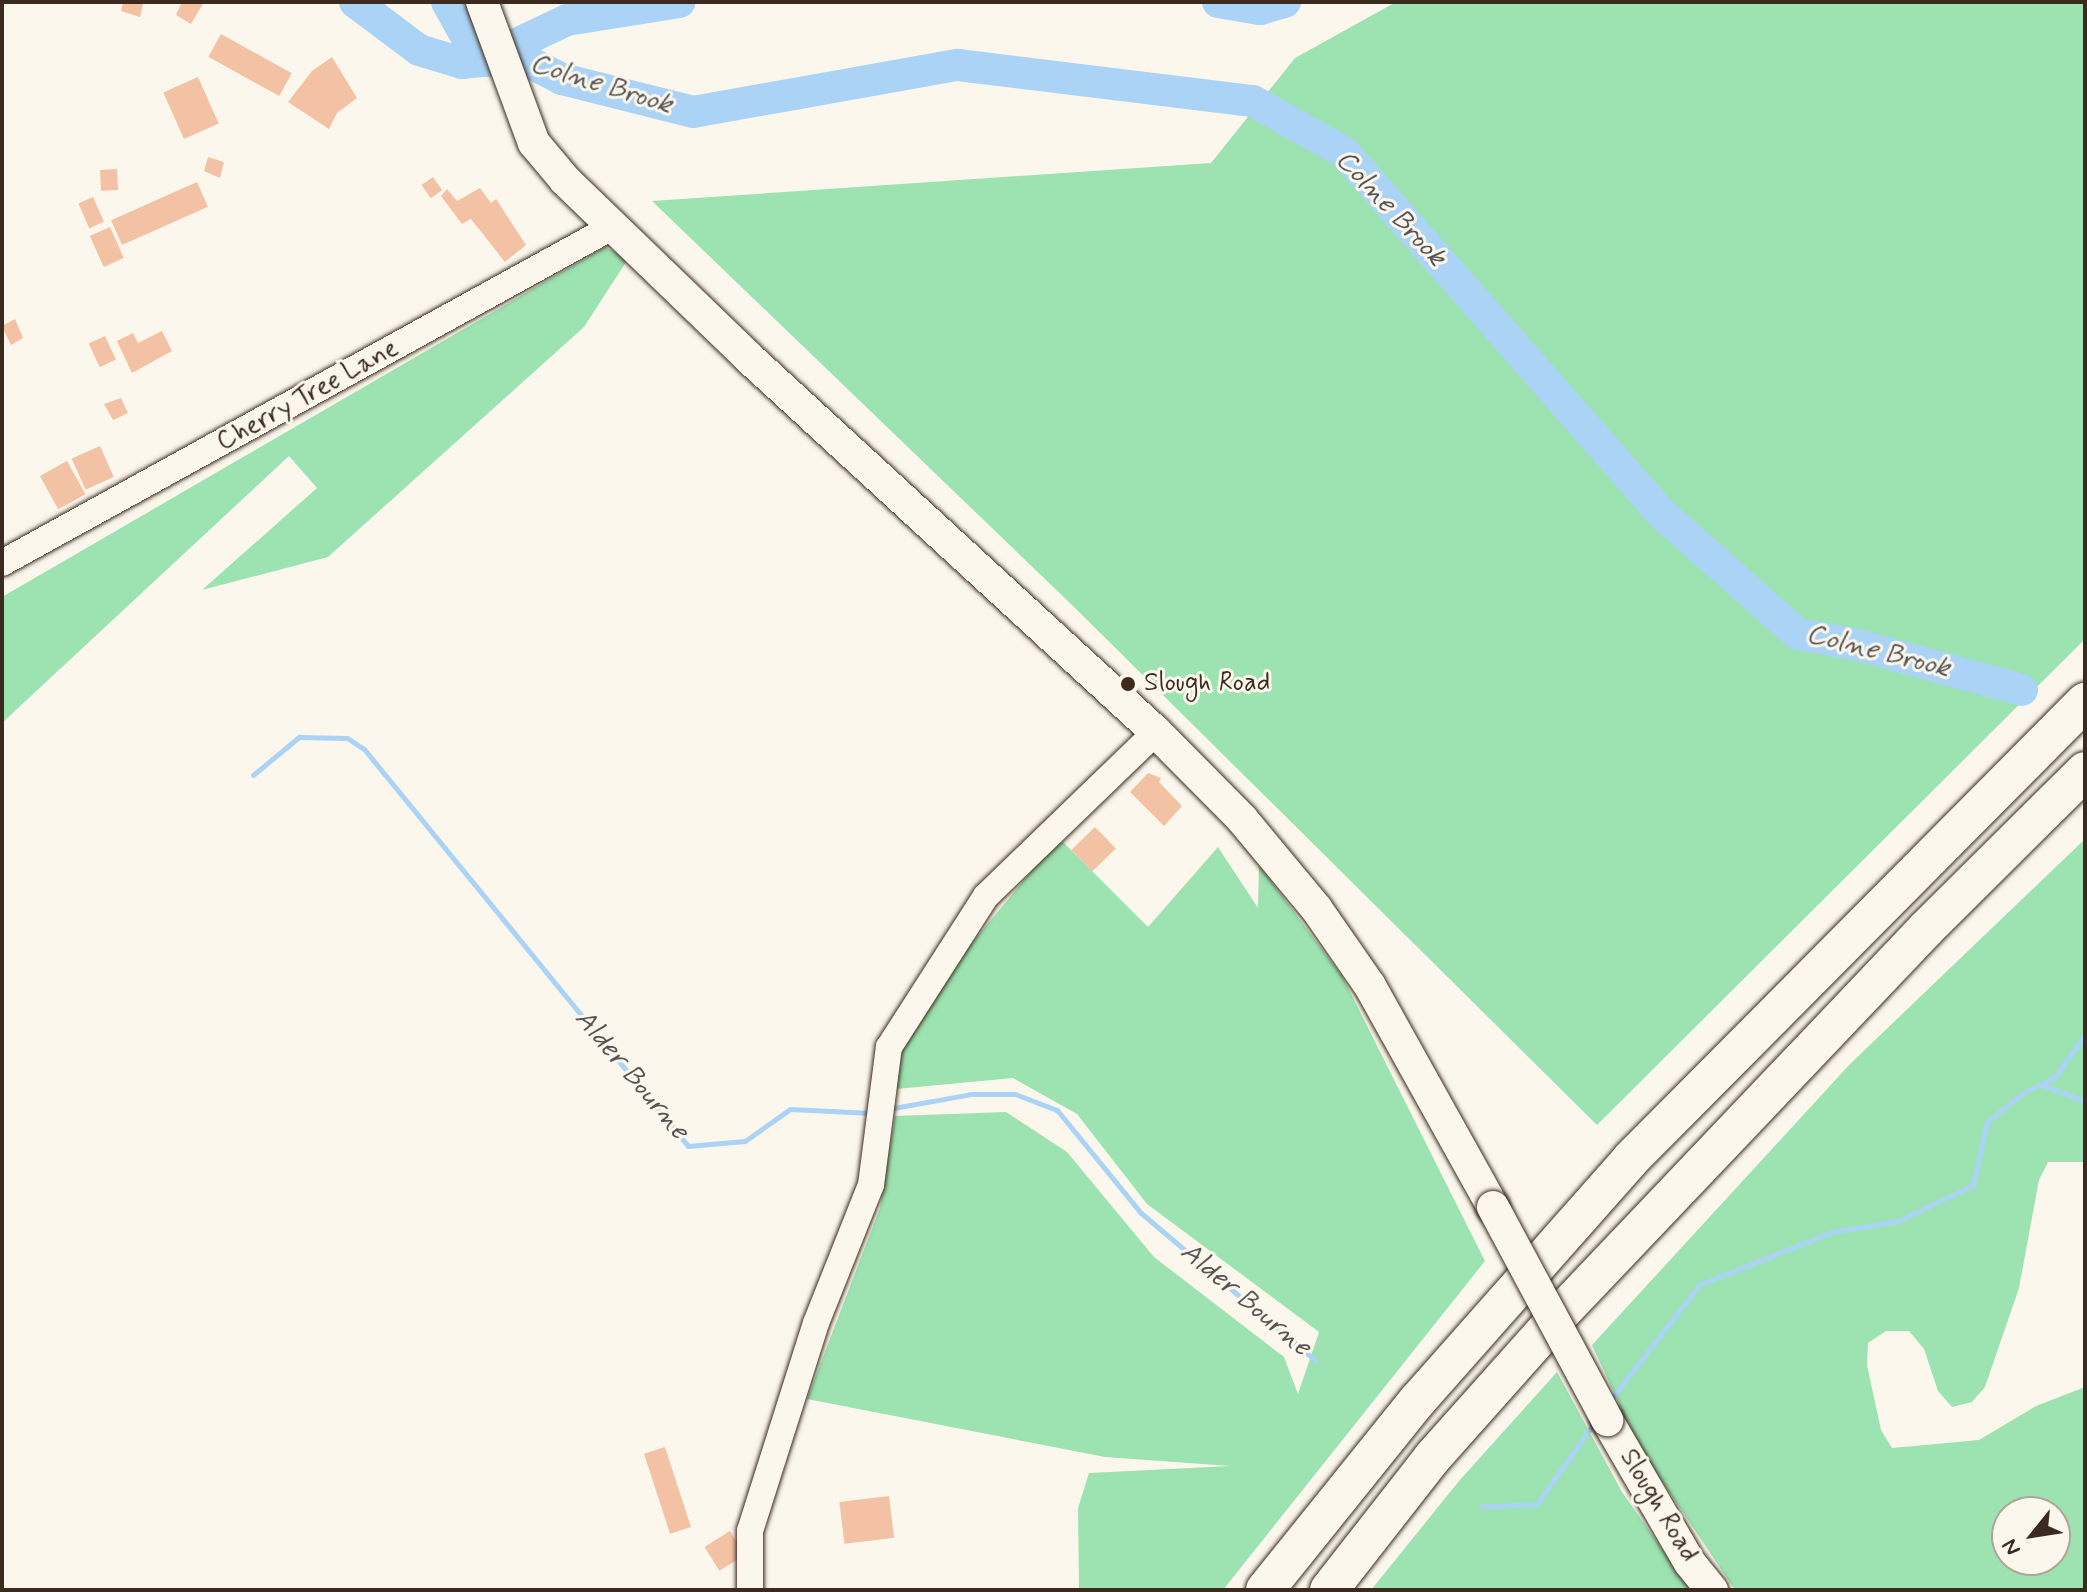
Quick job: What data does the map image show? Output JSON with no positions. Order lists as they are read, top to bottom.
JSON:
{
  "streets": {
    "main road": ["Slough Road"],
    "street": ["Cherry Tree Lane"]
  },
  "crossings": [
    ["Cherry Tree Lane", "Slough Road"]
  ],
  "water": ["Colne Brook", "Alder Bourne"],
  "places": ["Slough Road"],
  "north": "bottom left"
}
